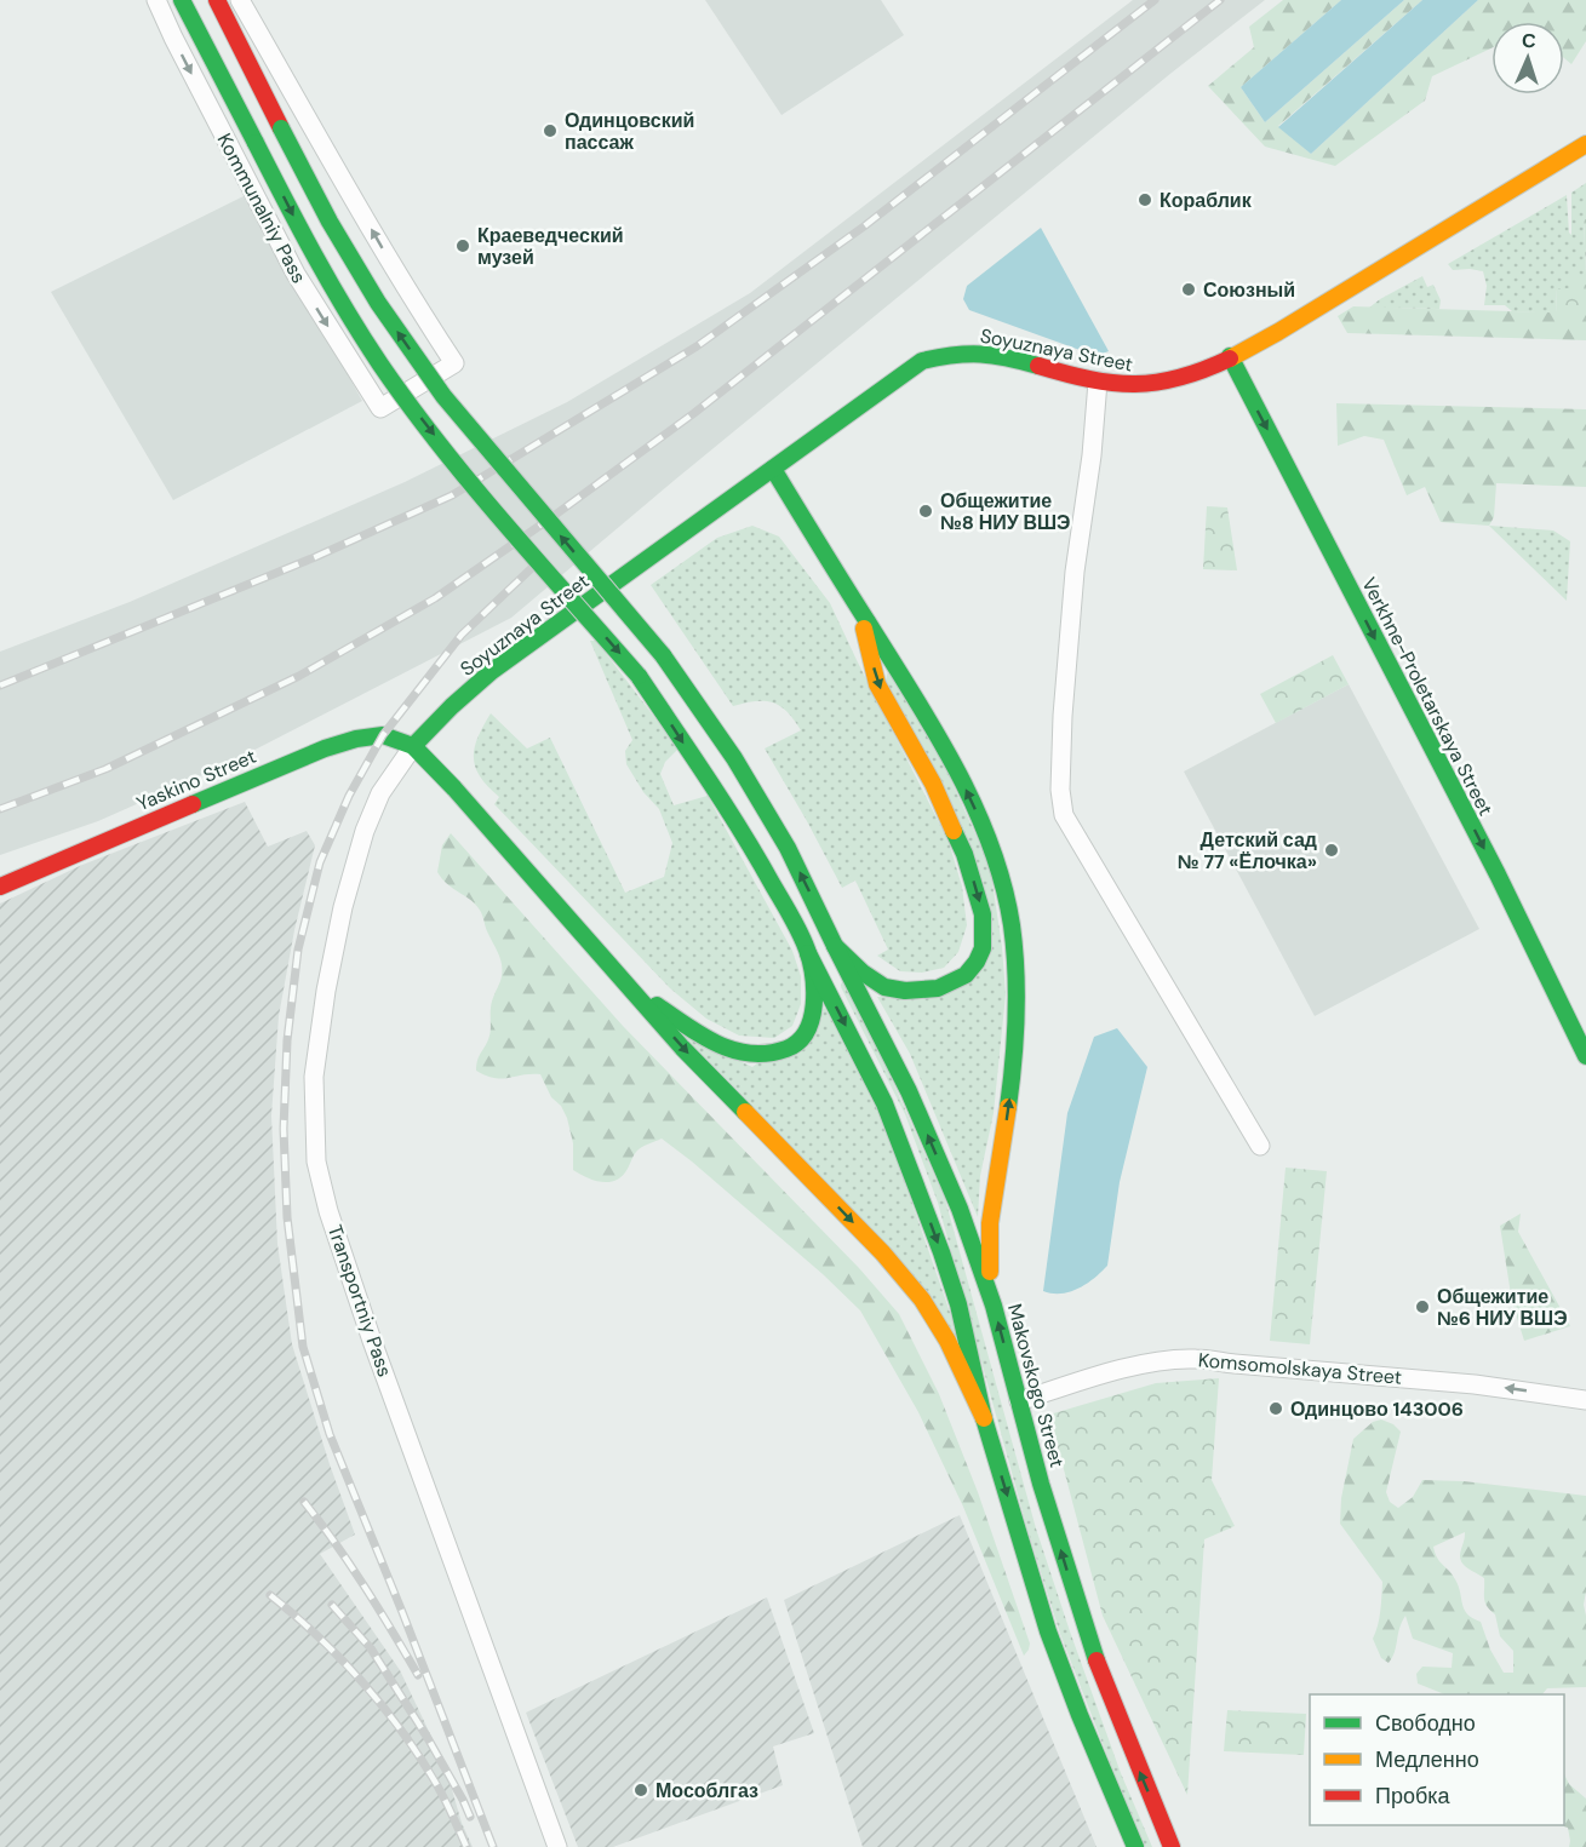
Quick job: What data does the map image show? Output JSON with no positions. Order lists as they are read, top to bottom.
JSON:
{
  "streets": {
    "street": [
      "Kommunalniy Pass",
      "Soyuznaya Street",
      "Verkhne-Proletarskaya Street",
      "Yaskino Street",
      "Transportniy Pass",
      "Komsomolskaya Street",
      "Makovskogo Street"
    ]
  },
  "crossings": [
    ["Soyuznaya Street", "Verkhne-Proletarskaya Street"],
    ["Soyuznaya Street", "Yaskino Street"],
    ["Soyuznaya Street", "Transportniy Pass"],
    ["Yaskino Street", "Transportniy Pass"],
    ["Komsomolskaya Street", "Makovskogo Street"]
  ],
  "one_way": ["Verkhne-Proletarskaya Street", "Komsomolskaya Street"],
  "places": [
    "Одинцовский пассаж",
    "Кораблик",
    "Краеведческий музей",
    "Союзный",
    "Общежитие №8 НИУ ВШЭ",
    "Детский сад № 77 «Ёлочка»",
    "Общежитие №6 НИУ ВШЭ",
    "Одинцово 143006",
    "Мособлгаз"
  ],
  "legend": ["Свободно", "Медленно", "Пробка"],
  "north": "top"
}
